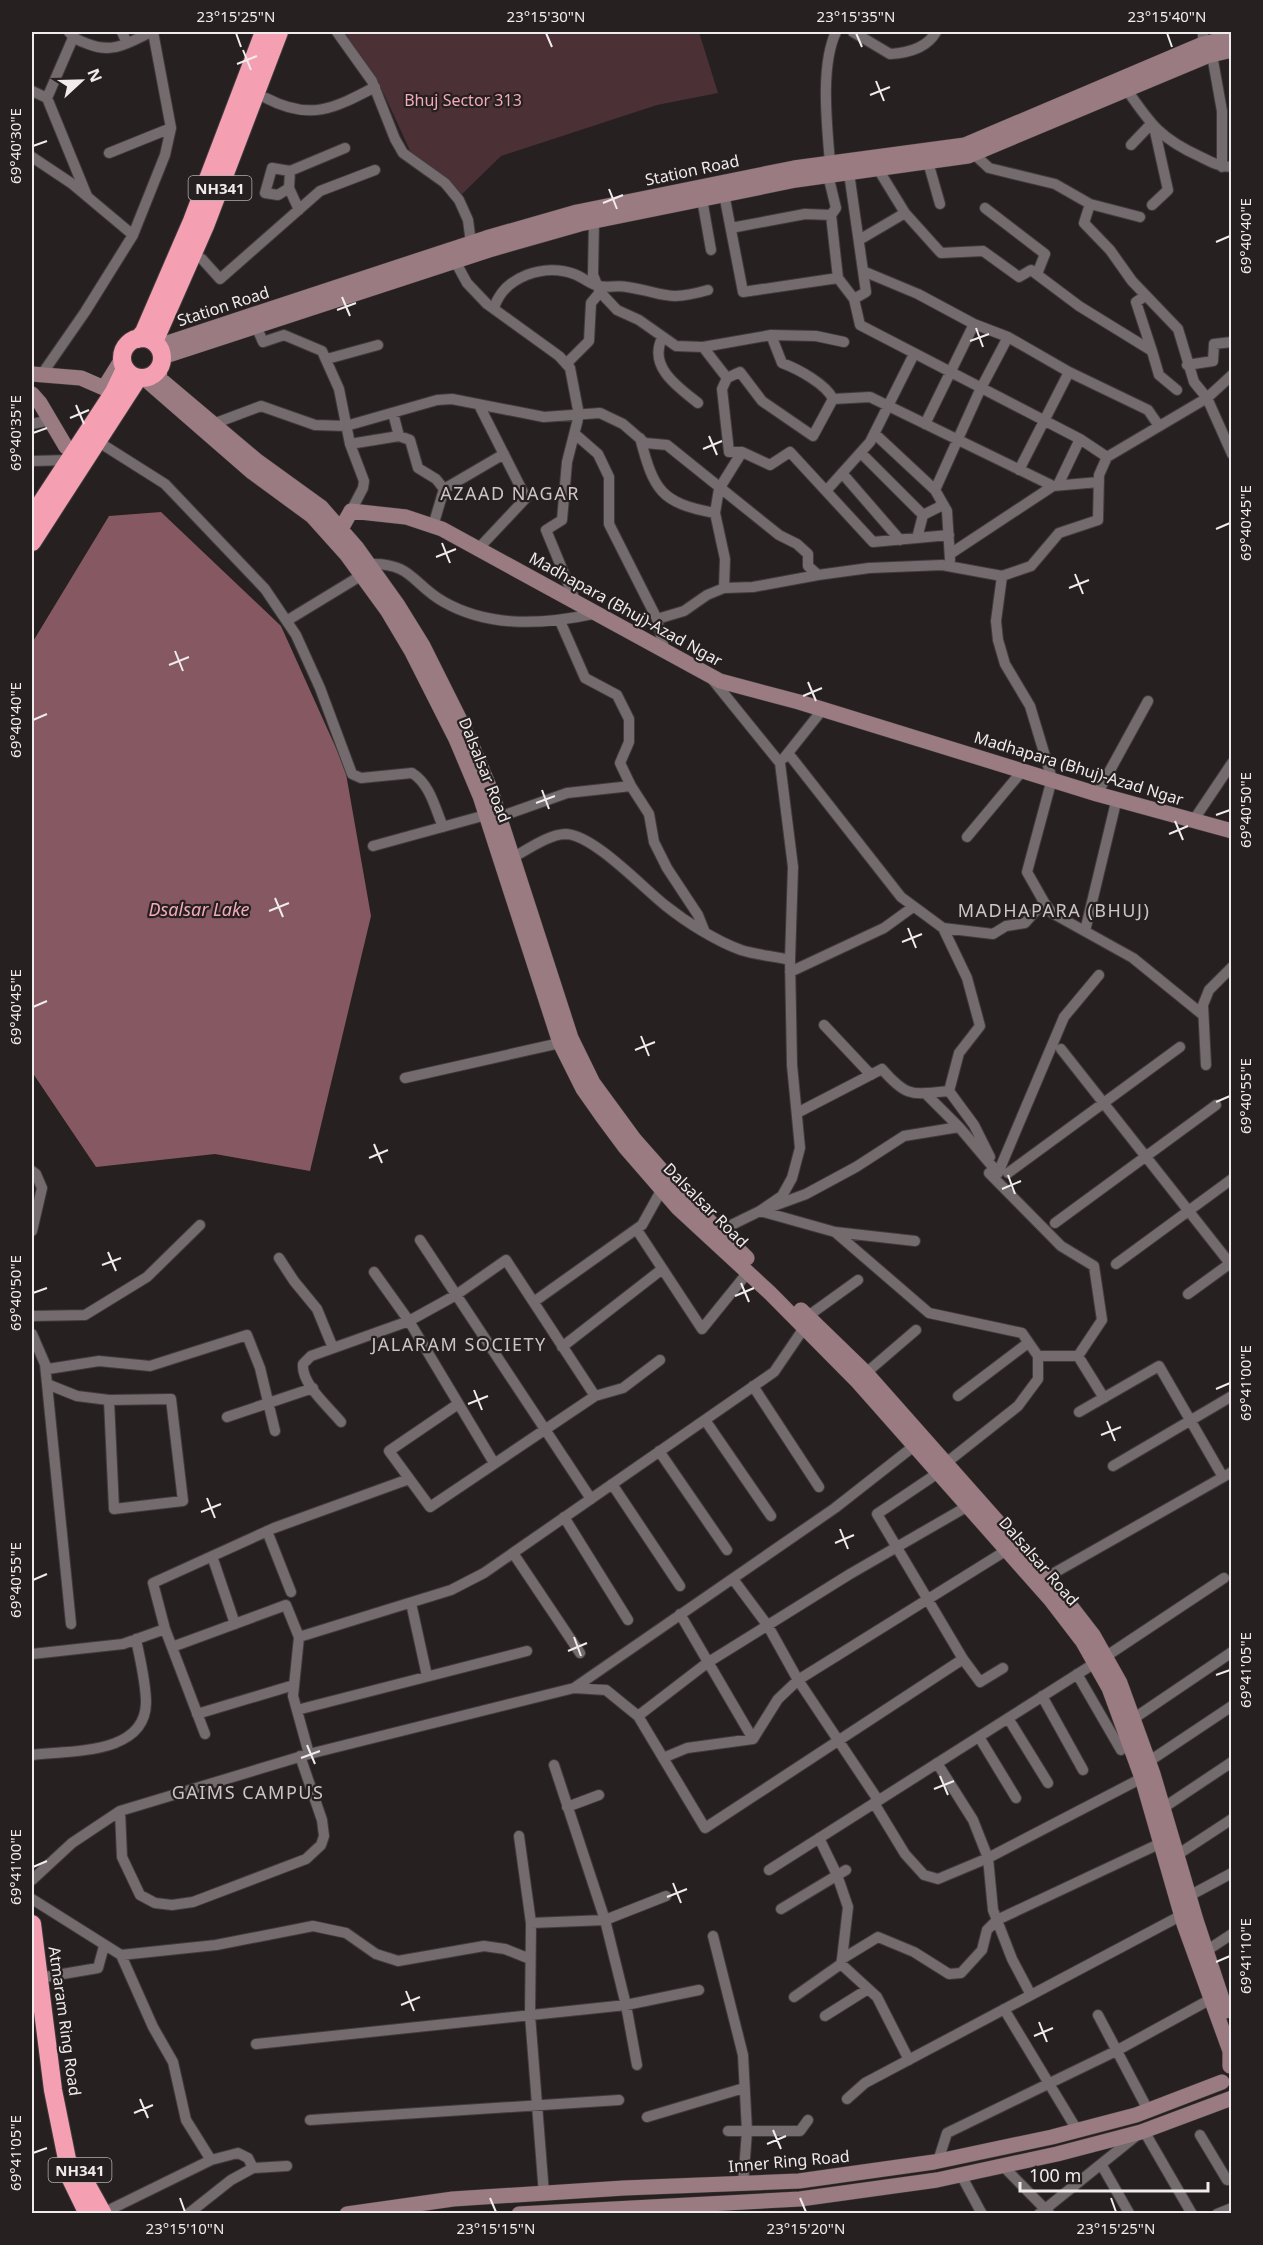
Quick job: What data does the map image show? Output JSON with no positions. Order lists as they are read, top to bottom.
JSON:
{
  "streets": {
    "highway": ["NH341", "Atmaram Ring Road"],
    "street": [
      "Station Road",
      "Madhapara (Bhuj)-Azad Ngar",
      "Dalsalsar Road",
      "Inner Ring Road"
    ]
  },
  "crossings": [
    ["Station Road", "NH341"],
    ["Station Road", "Dalsalsar Road"],
    ["NH341", "Dalsalsar Road"]
  ],
  "districts": [
    "AZAAD NAGAR",
    "MADHAPARA (BHUJ)",
    "JALARAM SOCIETY",
    "GAIMS CAMPUS"
  ],
  "water": ["Dsalsar Lake"],
  "parks": ["Bhuj Sector 313"],
  "scale_bar": "100 m",
  "north": "right",
  "coordinates": [
    "23°15'25\"N",
    "23°15'30\"N",
    "23°15'35\"N",
    "23°15'40\"N",
    "69°40'30\"E",
    "69°40'40\"E",
    "69°40'35\"E",
    "69°40'45\"E",
    "69°40'50\"E",
    "69°40'55\"E",
    "69°41'00\"E",
    "69°41'05\"E",
    "69°41'10\"E",
    "23°15'10\"N",
    "23°15'15\"N",
    "23°15'20\"N"
  ]
}
